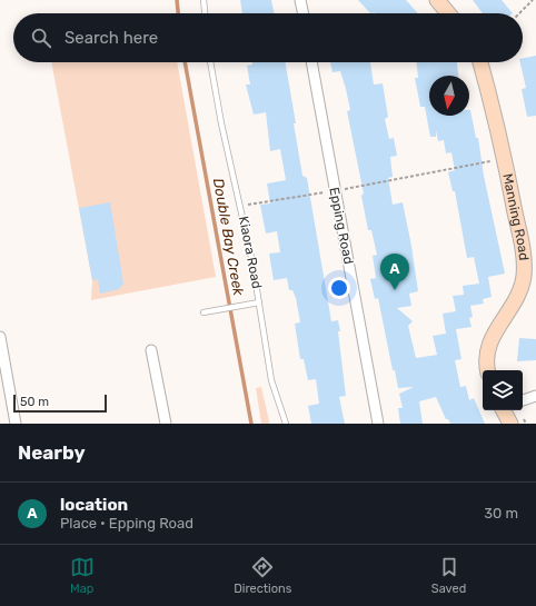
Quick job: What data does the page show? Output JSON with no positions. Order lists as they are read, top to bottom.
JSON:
{
  "streets": {
    "street": ["Manning Road", "Epping Road"],
    "lane": ["Kiaora Road"]
  },
  "water": ["Double Bay Creek"],
  "scale_bar": "50 m",
  "north": "bottom",
  "page": {
    "search": "Search here",
    "pins": "A",
    "scale": "50 m",
    "heading": "Nearby",
    "list": [
      {
        "mark": "A",
        "name": "location",
        "note": "Place · Epping Road",
        "value": "30 m"
      }
    ],
    "nav": ["Map", "Directions", "Saved"]
  }
}
